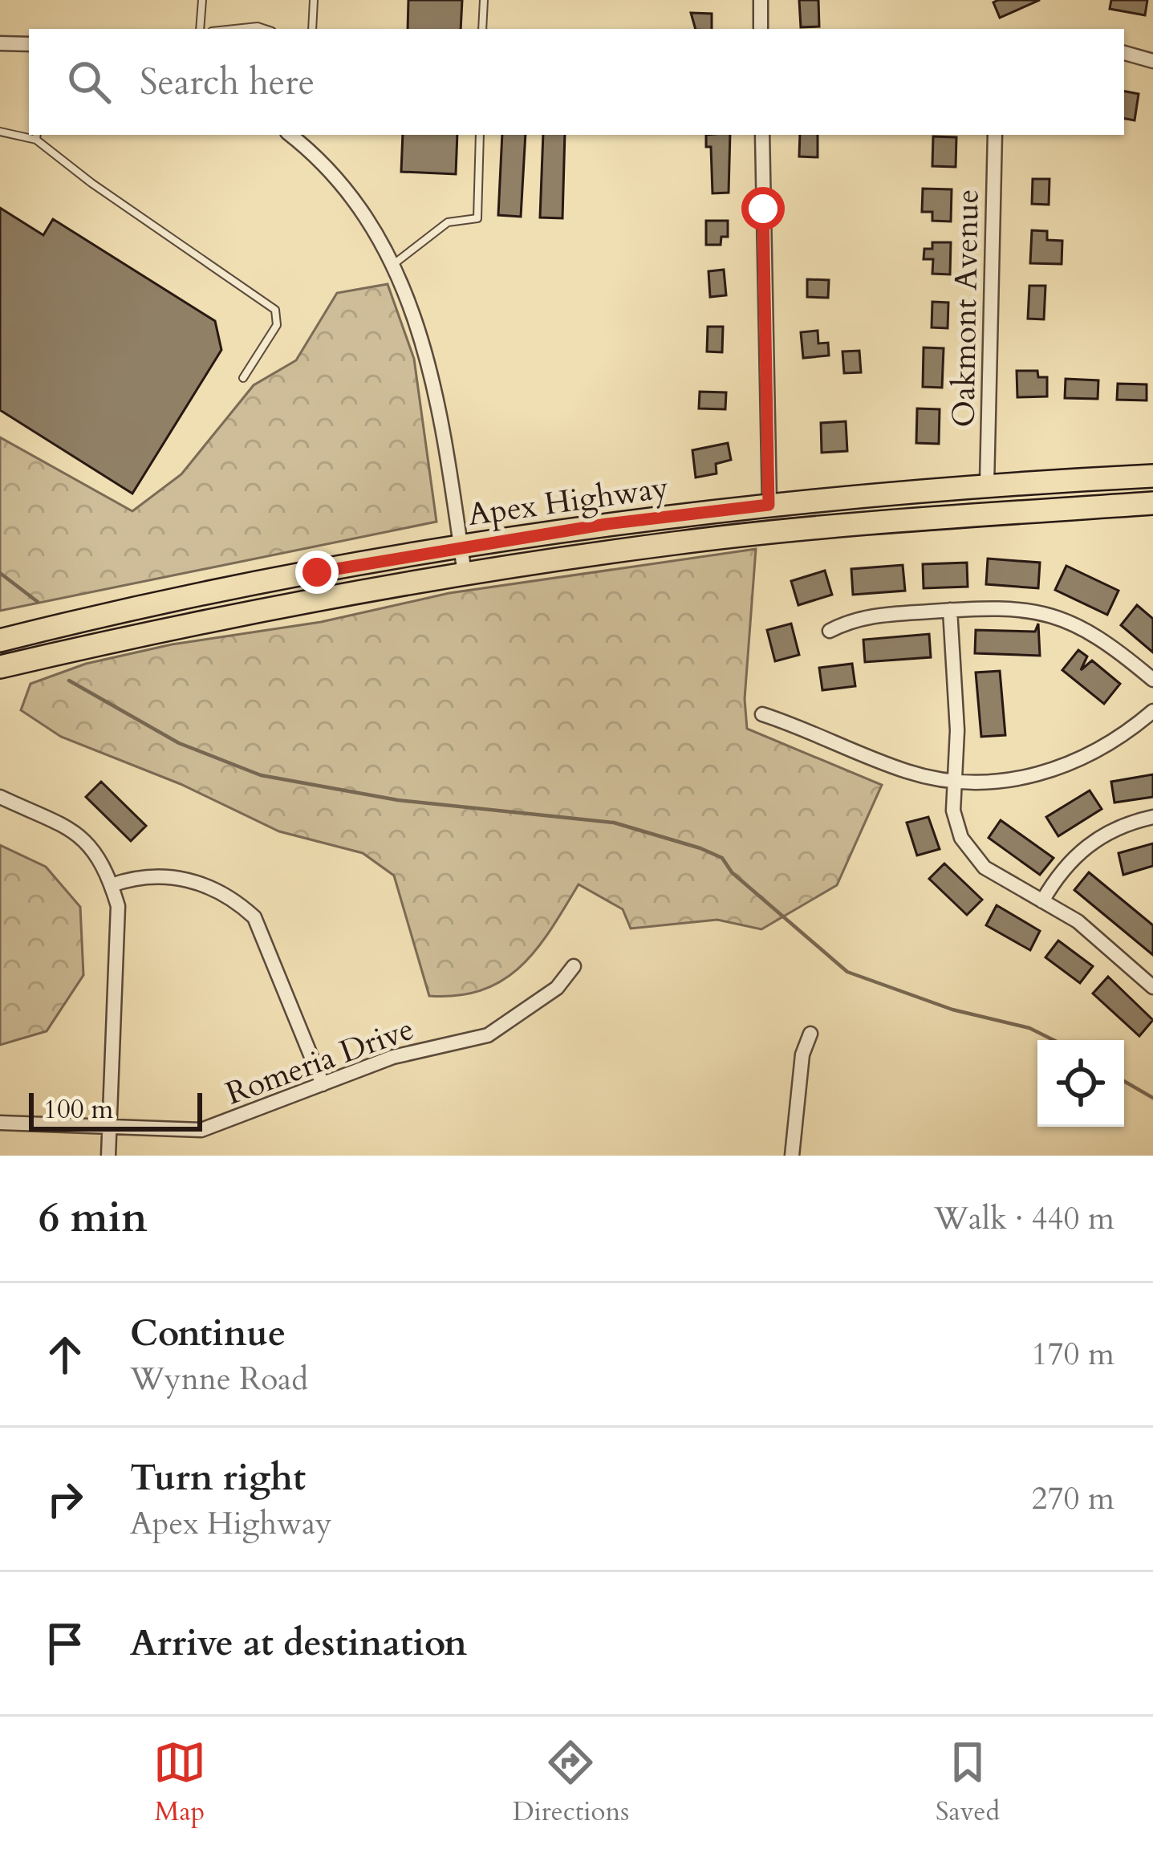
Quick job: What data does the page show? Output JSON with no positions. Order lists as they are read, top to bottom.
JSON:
{
  "streets": {
    "main road": ["Apex Highway"],
    "street": ["Oakmont Avenue", "Romeria Drive"]
  },
  "crossings": [
    ["Oakmont Avenue", "Apex Highway"]
  ],
  "scale_bar": "100 m",
  "page": {
    "search": "Search here",
    "scale": "100 m",
    "heading": ["6 min", "Walk · 440 m"],
    "list": [
      ["Continue", "Wynne Road", "170 m"],
      ["Turn right", "Apex Highway", "270 m"],
      "Arrive at destination"
    ],
    "nav": ["Map", "Directions", "Saved"]
  }
}
